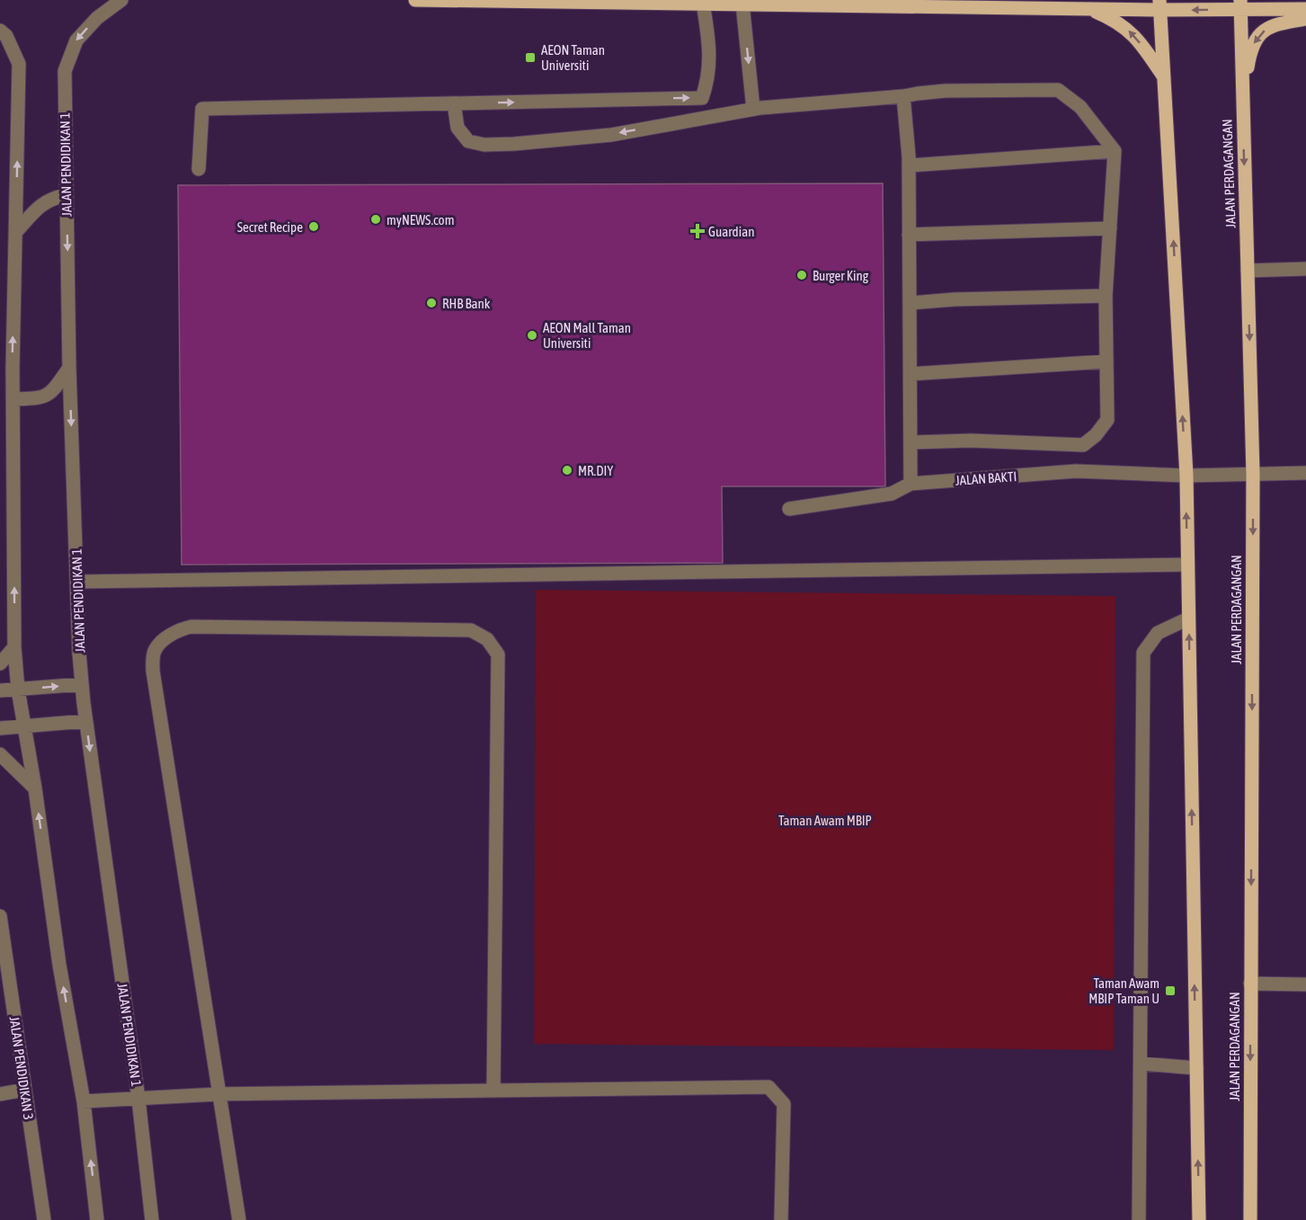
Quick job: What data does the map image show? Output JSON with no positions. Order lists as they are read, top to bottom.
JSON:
{
  "streets": {
    "main road": ["JALAN PERDAGANGAN"],
    "street": ["JALAN PENDIDIKAN 1", "JALAN BAKTI", "JALAN PENDIDIKAN 3"]
  },
  "crossings": [
    ["JALAN PERDAGANGAN", "JALAN BAKTI"]
  ],
  "parks": ["Taman Awam MBIP"],
  "places": {
    "transit": ["AEON Taman Universiti", "Taman Awam MBIP Taman U"],
    "other": [
      "myNEWS.com",
      "Secret Recipe",
      "Burger King",
      "RHB Bank",
      "AEON Mall Taman Universiti",
      "MR.DIY"
    ],
    "health": ["Guardian"]
  }
}
